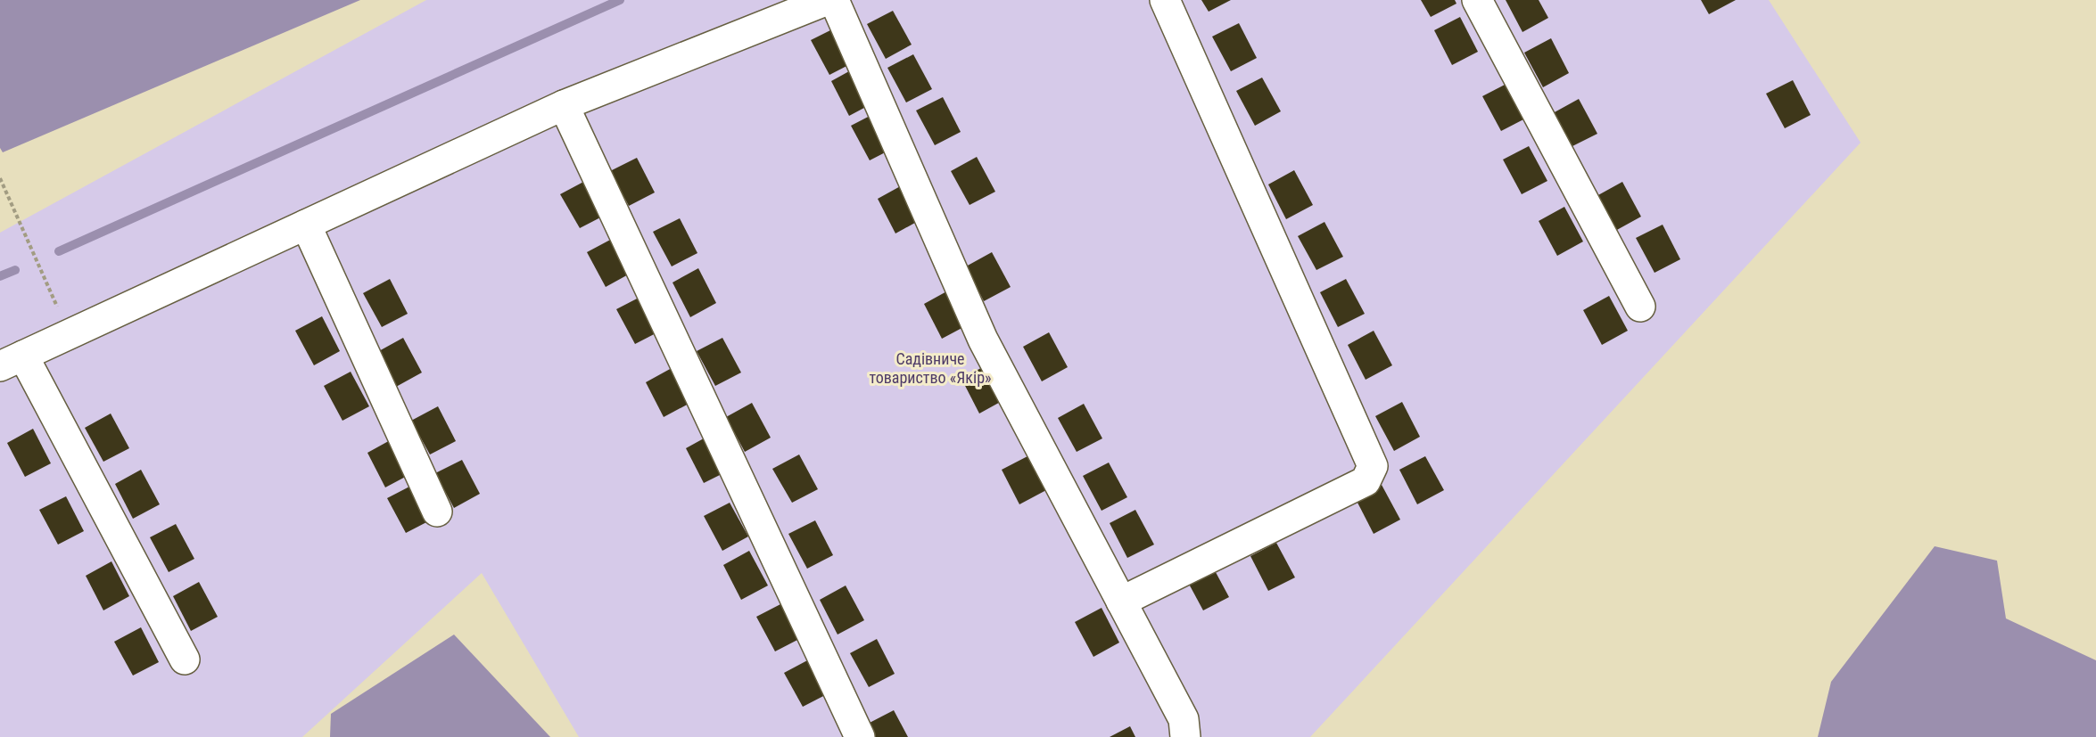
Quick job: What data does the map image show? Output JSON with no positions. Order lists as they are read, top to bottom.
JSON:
{
  "parks": ["Садівниче товариство «Якір»"]
}
